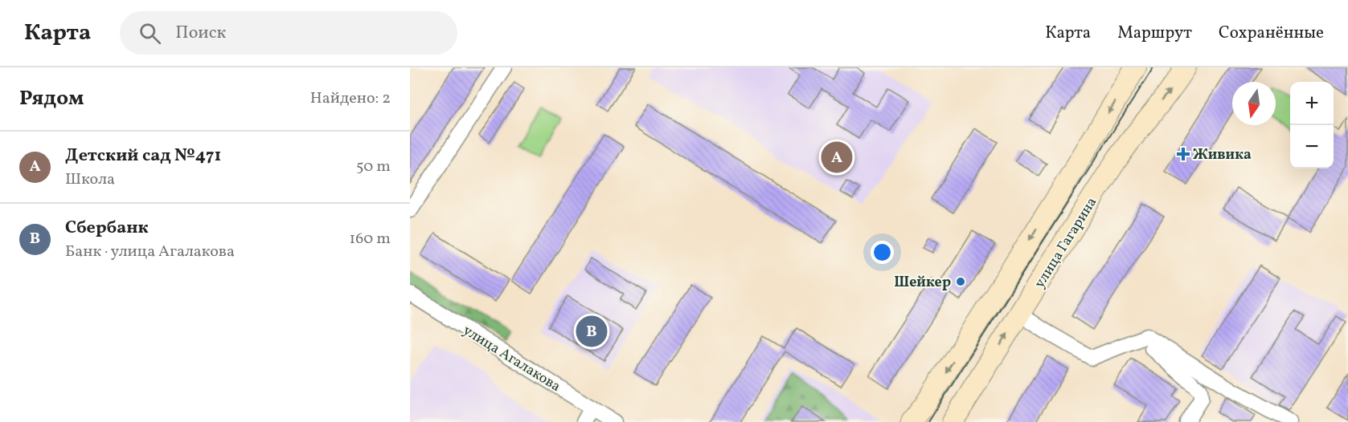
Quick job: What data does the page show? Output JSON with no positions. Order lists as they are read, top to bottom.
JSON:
{
  "streets": {
    "main road": ["улица Гагарина"],
    "street": ["улица Агалакова"]
  },
  "places": {
    "health": ["Живика"],
    "other": ["Шейкер"]
  },
  "north": "bottom",
  "page": {
    "header": "Карта",
    "search": "Поиск",
    "nav": ["Карта", "Маршрут", "Сохранённые"],
    "heading": ["Рядом", "Найдено: 2"],
    "map_buttons": ["+", "−"],
    "list": [
      {
        "mark": "A",
        "name": "Детский сад №471",
        "note": "Школа",
        "value": "50 m"
      },
      {
        "mark": "B",
        "name": "Сбербанк",
        "note": "Банк · улица Агалакова",
        "value": "160 m"
      }
    ],
    "pins": ["A", "B"]
  }
}
